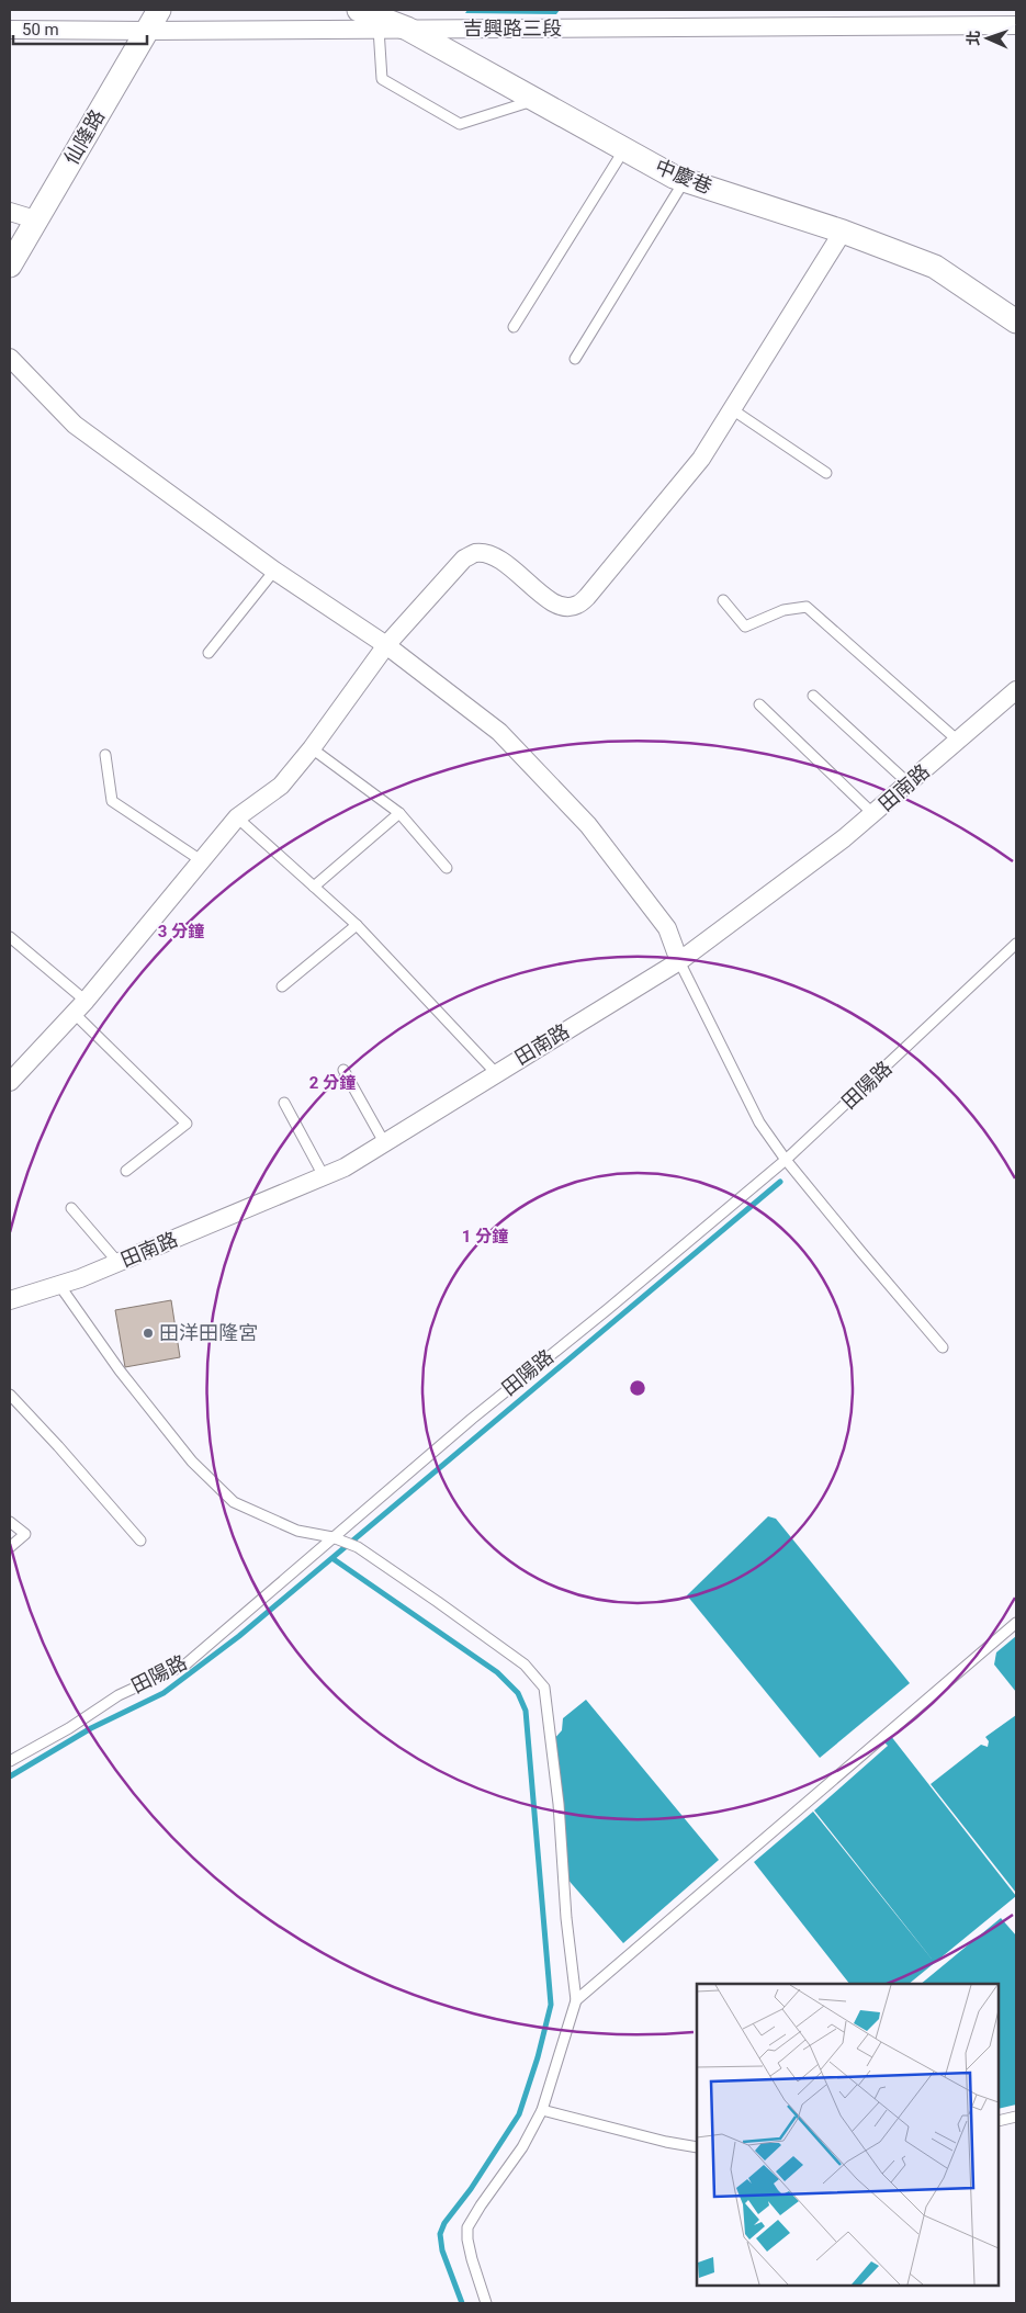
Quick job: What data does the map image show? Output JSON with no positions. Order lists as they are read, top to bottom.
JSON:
{
  "streets": {
    "street": [
      "吉興路三段",
      "仙隆路",
      "中慶巷",
      "田南路"
    ],
    "lane": ["田陽路"]
  },
  "crossings": [
    ["吉興路三段", "仙隆路"],
    ["吉興路三段", "中慶巷"]
  ],
  "places": ["田洋田隆宮"],
  "scale_bar": "50 m",
  "north": "left",
  "rings": ["3 分鐘", "2 分鐘", "1 分鐘"]
}
